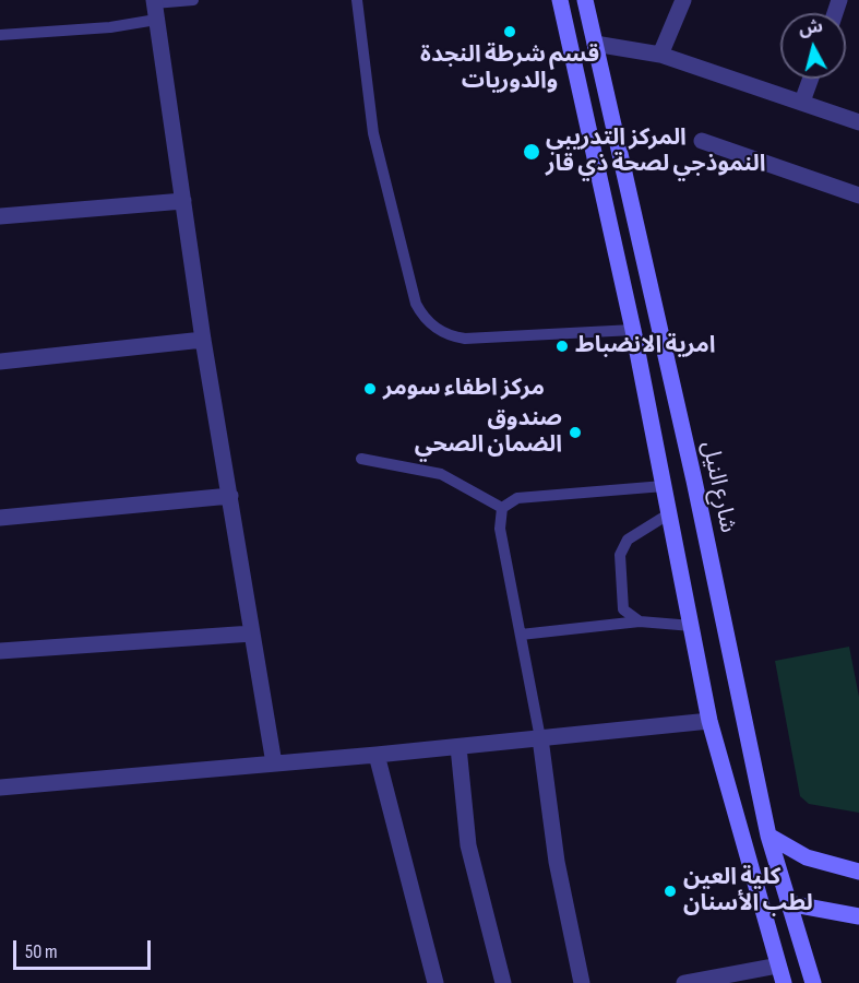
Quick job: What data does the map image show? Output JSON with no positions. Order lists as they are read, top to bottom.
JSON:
{
  "streets": {
    "main road": ["شارع النيل"]
  },
  "places": [
    "قسم شرطة النجدة والدوريات",
    "المركز التدريبي النموذجي لصحة ذي قار",
    "امرية الانضباط",
    "مركز اطفاء سومر",
    "صندوق الضمان الصحي",
    "كلية العين لطب الأسنان"
  ],
  "scale_bar": "50 m",
  "north": "top"
}
